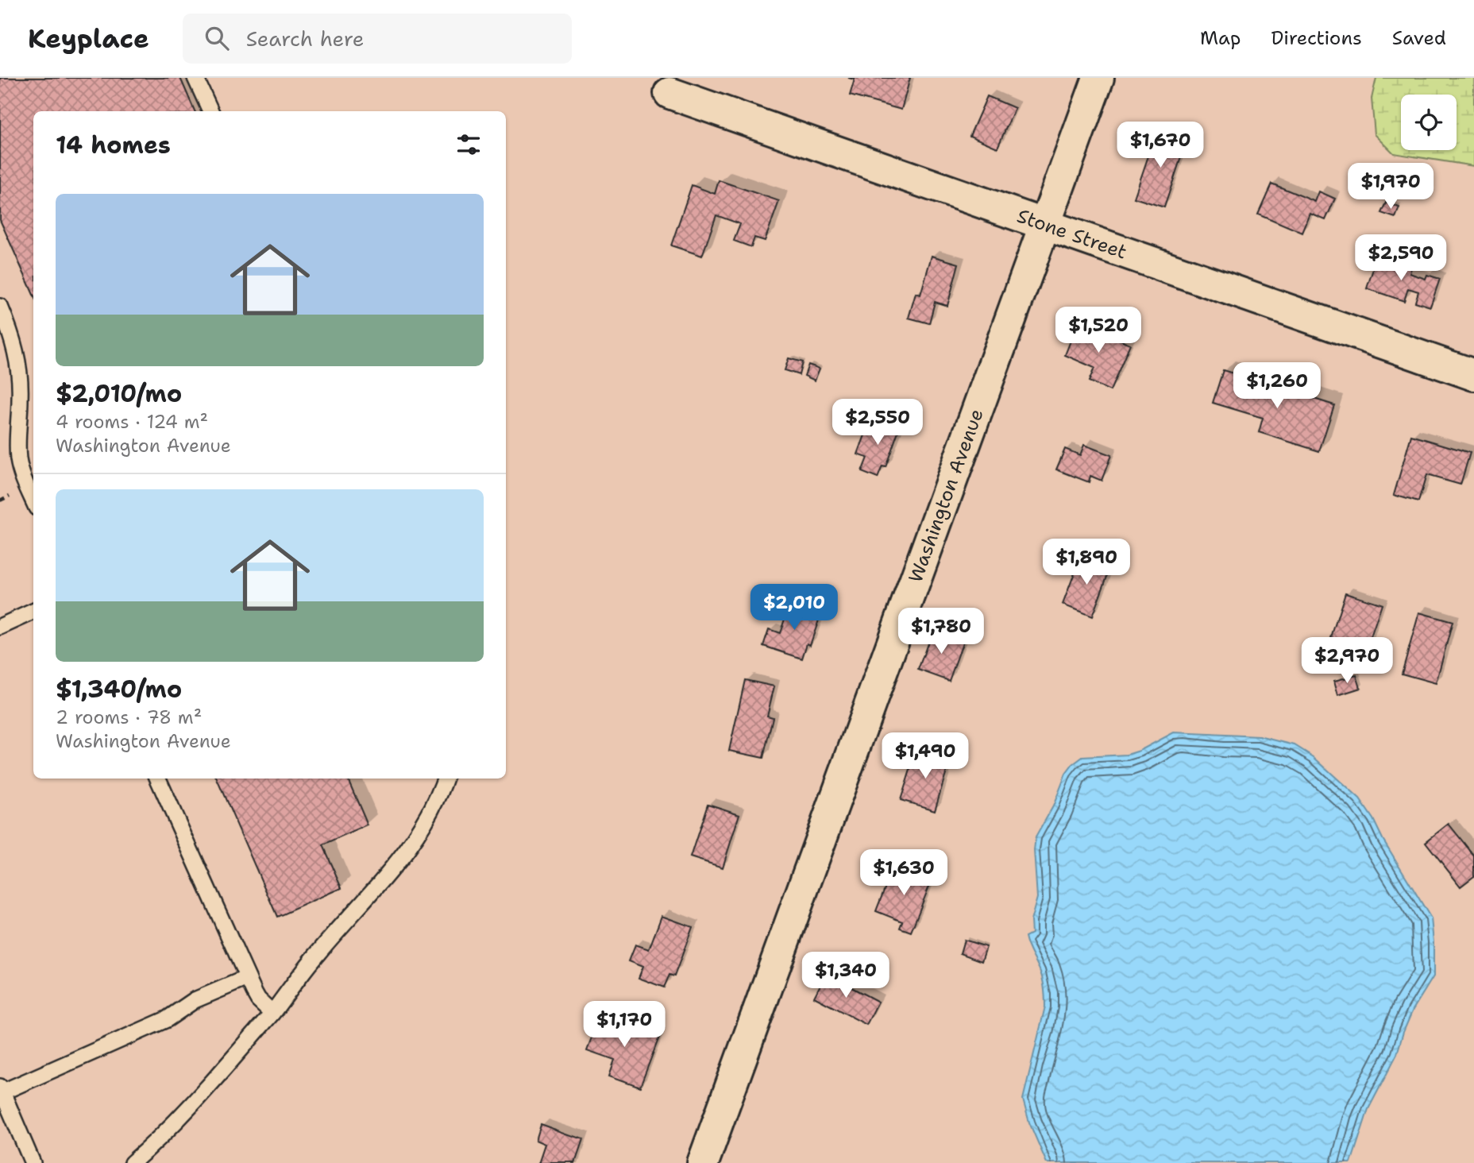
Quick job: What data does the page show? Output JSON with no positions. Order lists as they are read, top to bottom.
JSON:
{
  "streets": {
    "street": ["Stone Street", "Washington Avenue"]
  },
  "crossings": [
    ["Stone Street", "Washington Avenue"]
  ],
  "page": {
    "header": "Keyplace",
    "search": "Search here",
    "nav": ["Map", "Directions", "Saved"],
    "heading": "14 homes",
    "price": [
      "$1,670",
      "$1,970",
      "$2,590",
      "$1,520",
      "$1,260",
      "$2,550",
      "$1,890",
      "$2,010",
      "$1,780",
      "$2,970",
      "$1,490",
      "$1,630",
      "$1,340",
      "$1,170"
    ],
    "list": [
      {
        "name": "$2,010/mo",
        "note": "4 rooms · 124 m² · Washington Avenue"
      },
      {
        "name": "$1,340/mo",
        "note": "2 rooms · 78 m² · Washington Avenue"
      }
    ]
  }
}
